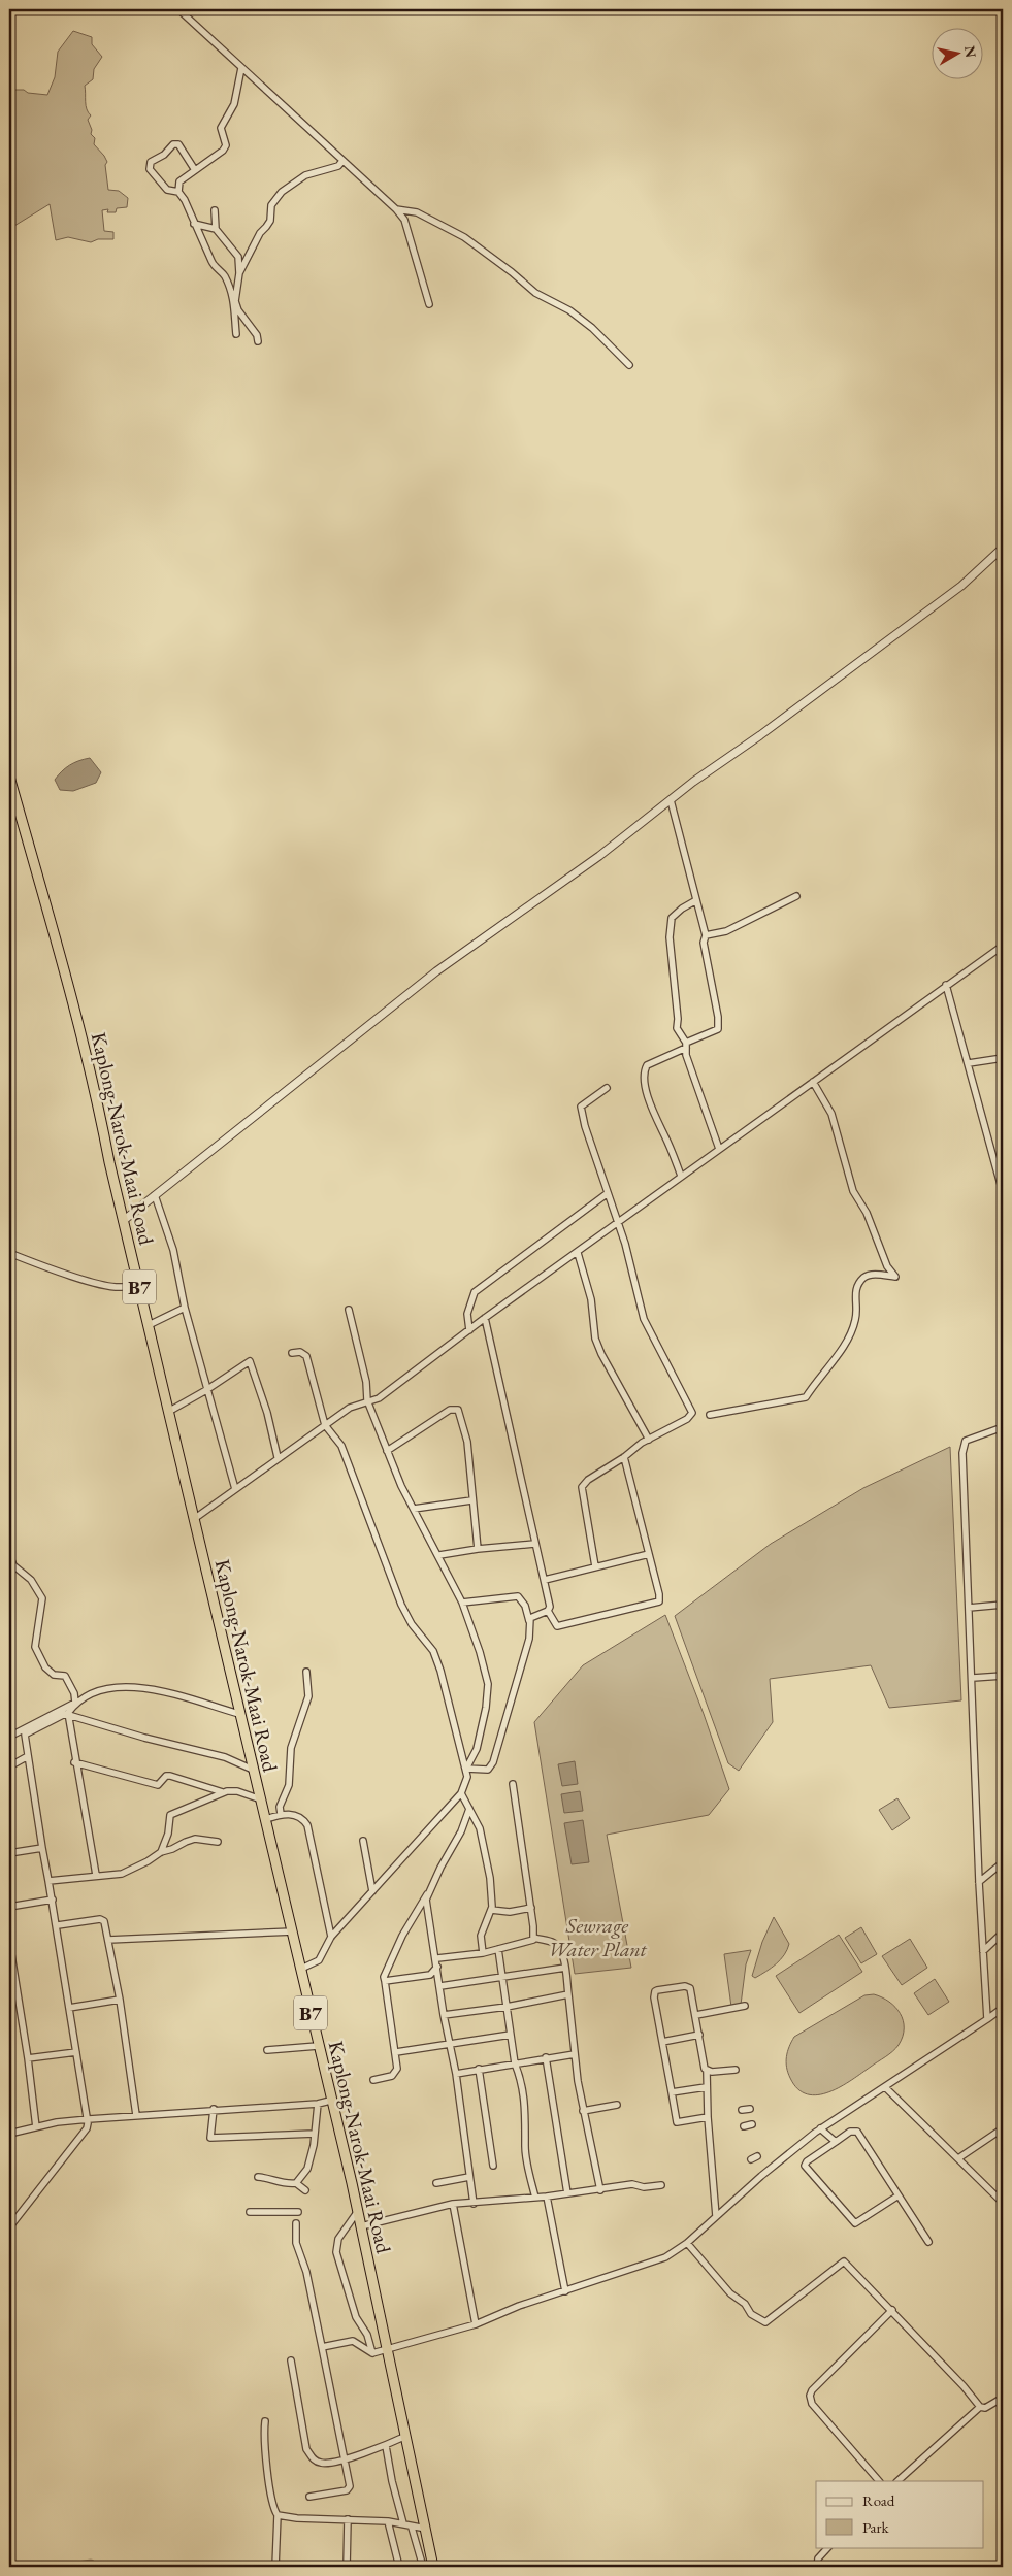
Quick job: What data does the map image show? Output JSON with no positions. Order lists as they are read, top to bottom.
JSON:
{
  "streets": {
    "highway": ["Kaplong-Narok-Maai Road", "B7"]
  },
  "parks": ["Sewrage Water Plant"],
  "legend": ["Road", "Park"],
  "north": "right"
}
